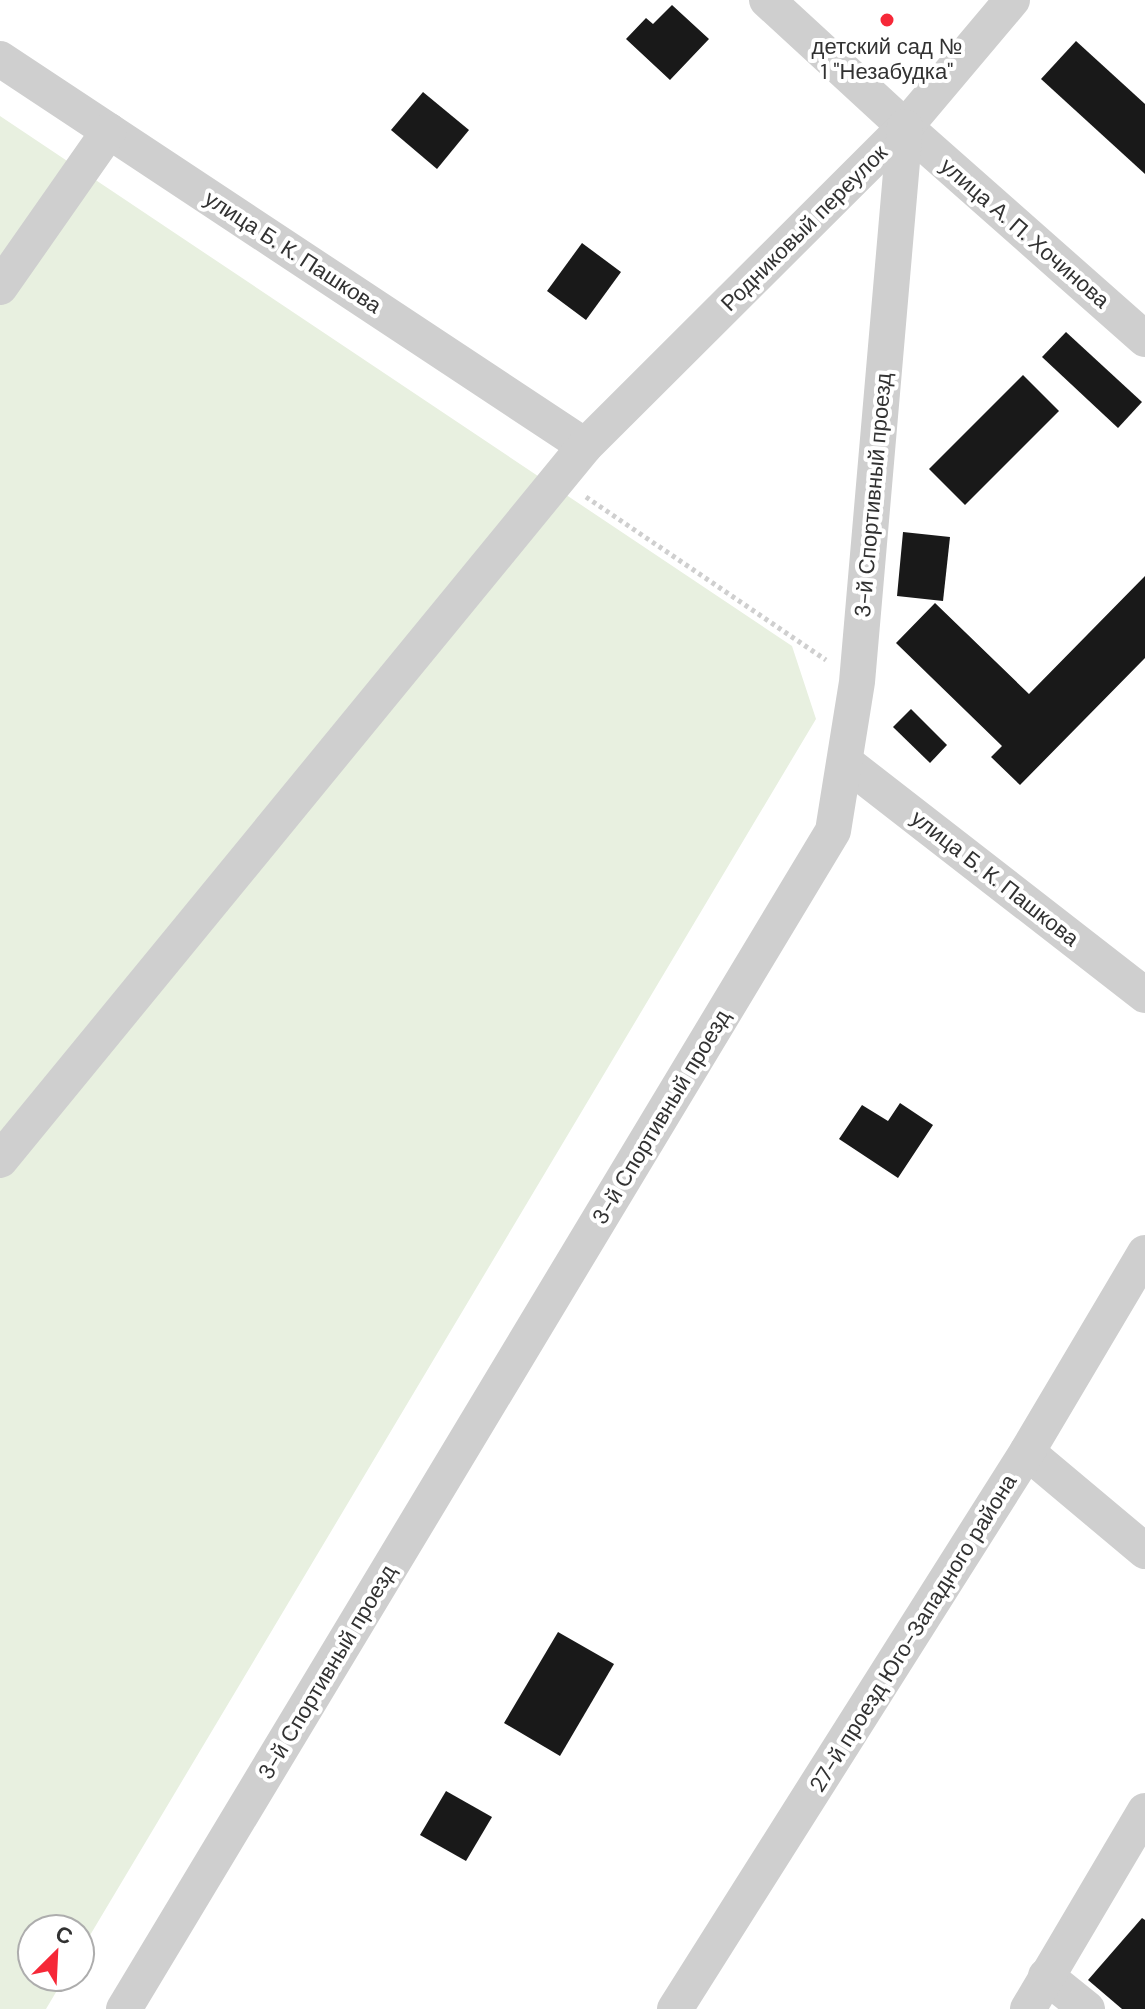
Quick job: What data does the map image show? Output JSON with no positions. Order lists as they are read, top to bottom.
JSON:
{
  "streets": {
    "street": [
      "Родниковый переулок",
      "улица А. П. Хочинова",
      "улица Б. К. Пашкова",
      "3-й Спортивный проезд",
      "27-й проезд Юго-Западного района"
    ]
  },
  "crossings": [
    ["Родниковый переулок", "улица А. П. Хочинова"],
    ["Родниковый переулок", "улица Б. К. Пашкова"],
    ["Родниковый переулок", "3-й Спортивный проезд"],
    ["улица А. П. Хочинова", "3-й Спортивный проезд"],
    ["улица Б. К. Пашкова", "3-й Спортивный проезд"]
  ],
  "places": ["детский сад № 1 \"Незабудка\""],
  "north": "top right"
}
